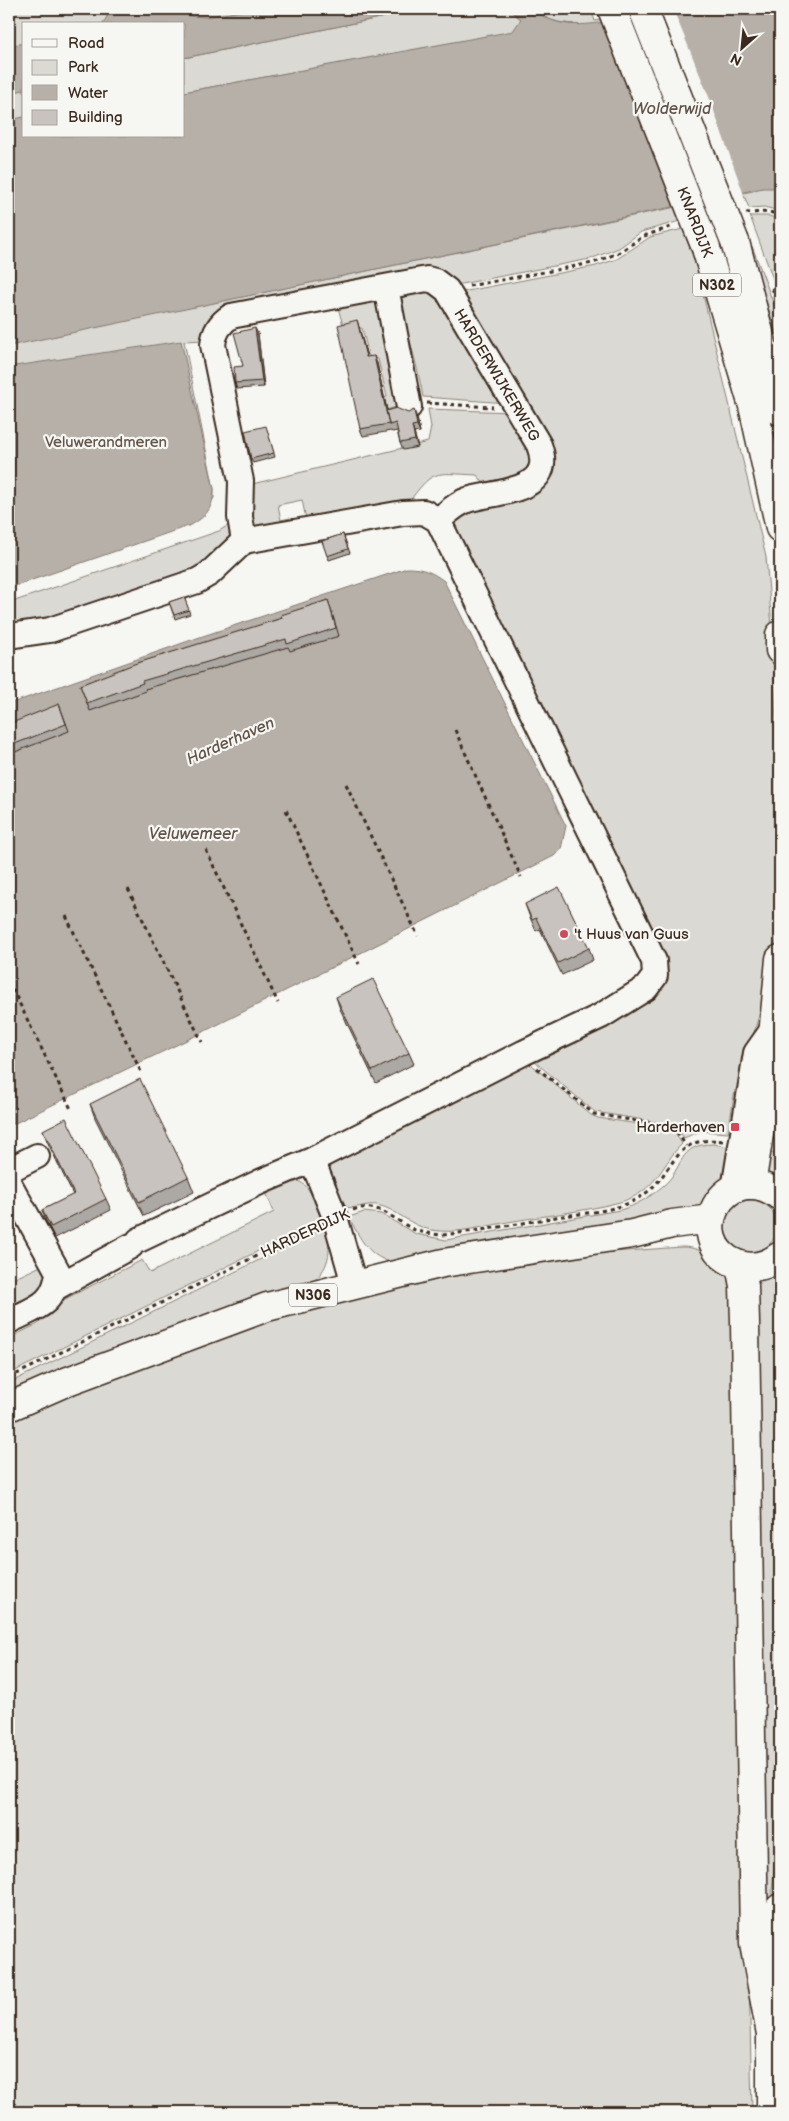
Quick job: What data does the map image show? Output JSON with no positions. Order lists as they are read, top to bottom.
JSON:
{
  "streets": {
    "main road": ["KNARDIJK", "N302", "N306"],
    "street": ["HARDERWIJKERWEG"],
    "path": ["HARDERDIJK"]
  },
  "water": ["Wolderwijd", "Harderhaven", "Veluwemeer"],
  "parks": ["Veluwerandmeren"],
  "places": {
    "other": ["'t Huus van Guus"],
    "transit": ["Harderhaven"]
  },
  "legend": [
    "Road",
    "Park",
    "Water",
    "Building"
  ],
  "north": "bottom left"
}
